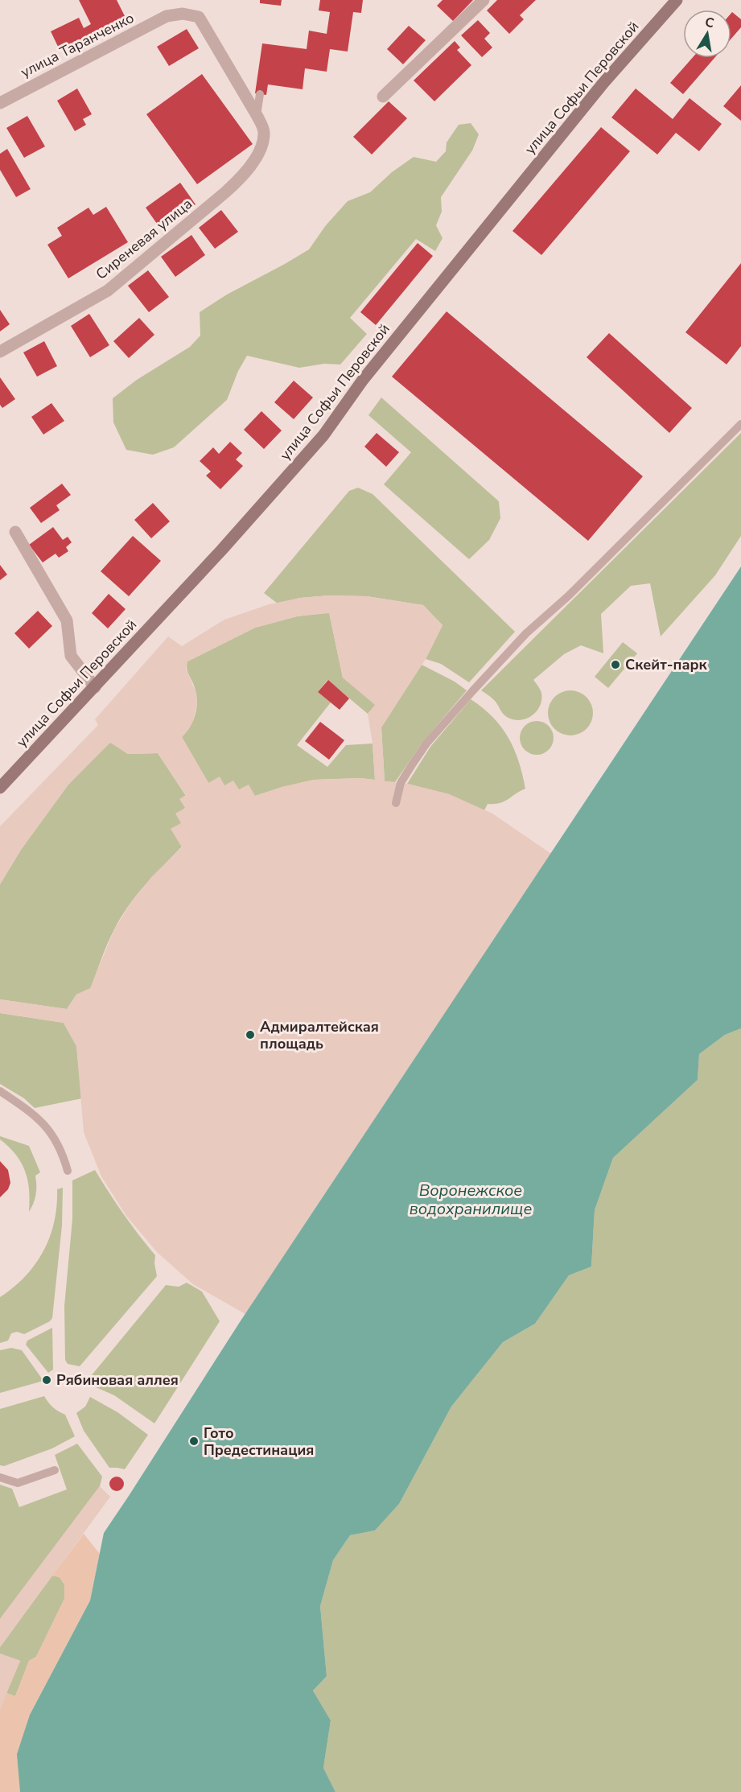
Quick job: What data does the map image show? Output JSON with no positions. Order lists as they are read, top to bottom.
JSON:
{
  "streets": {
    "main road": ["улица Софьи Перовской"],
    "street": ["улица Таранченко", "Сиреневая улица"]
  },
  "crossings": [
    ["улица Таранченко", "Сиреневая улица"]
  ],
  "water": ["Воронежское водохранилище"],
  "places": [
    "Скейт-парк",
    "Адмиралтейская площадь",
    "Рябиновая аллея",
    "Гото Предестинация"
  ],
  "north": "top"
}
